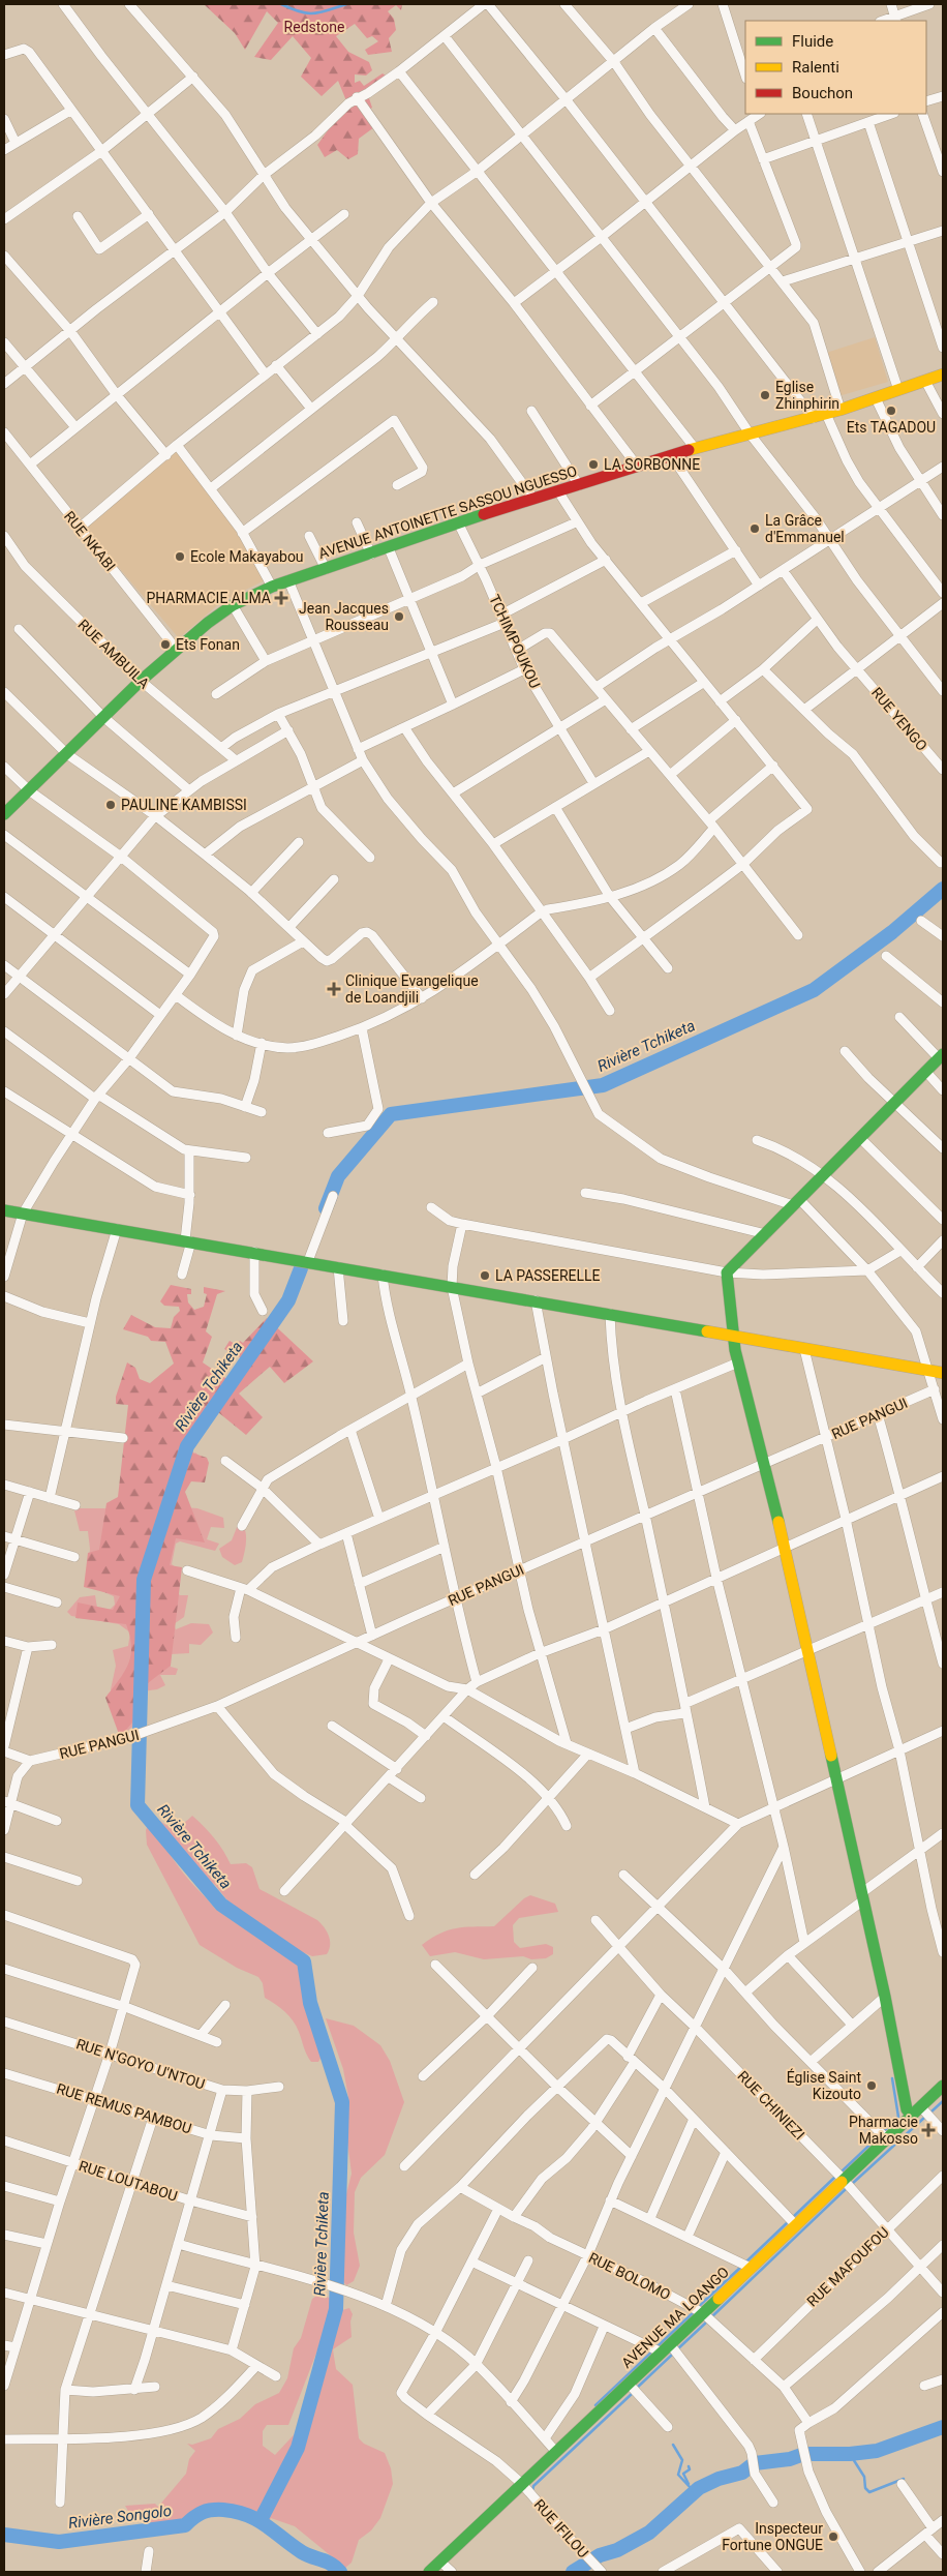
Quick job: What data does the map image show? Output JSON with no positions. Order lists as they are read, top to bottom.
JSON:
{
  "streets": {
    "main road": ["AVENUE ANTOINETTE SASSOU NGUESSO", "AVENUE MA LOANGO"],
    "street": [
      "RUE NKABI",
      "TCHIMPOUKOU",
      "RUE AMBUILA",
      "RUE YENGO",
      "RUE PANGUI",
      "RUE N'GOYO U'NTOU",
      "RUE CHINIEZI",
      "RUE REMUS PAMBOU",
      "RUE LOUTABOU",
      "RUE MAFOUFOU",
      "RUE BOLOMO",
      "RUE IFILOU"
    ]
  },
  "crossings": [
    ["AVENUE ANTOINETTE SASSOU NGUESSO", "RUE NKABI"],
    ["AVENUE ANTOINETTE SASSOU NGUESSO", "TCHIMPOUKOU"],
    ["AVENUE ANTOINETTE SASSOU NGUESSO", "RUE AMBUILA"],
    ["RUE CHINIEZI", "RUE MAFOUFOU"],
    ["RUE CHINIEZI", "AVENUE MA LOANGO"],
    ["RUE MAFOUFOU", "RUE BOLOMO"],
    ["RUE BOLOMO", "AVENUE MA LOANGO"],
    ["AVENUE MA LOANGO", "RUE IFILOU"]
  ],
  "water": ["Rivière Tchiketa", "Rivière Songolo"],
  "parks": ["Redstone"],
  "places": {
    "other": [
      "Eglise Zhinphirin",
      "Ets TAGADOU",
      "LA SORBONNE",
      "La Grâce d'Emmanuel",
      "Ecole Makayabou",
      "Jean Jacques Rousseau",
      "Ets Fonan",
      "PAULINE KAMBISSI",
      "LA PASSERELLE",
      "Église Saint Kizouto",
      "Inspecteur Fortune ONGUE"
    ],
    "health": ["PHARMACIE ALMA", "Clinique Evangelique de Loandjili", "Pharmacie Makosso"]
  },
  "legend": ["Fluide", "Ralenti", "Bouchon"]
}
